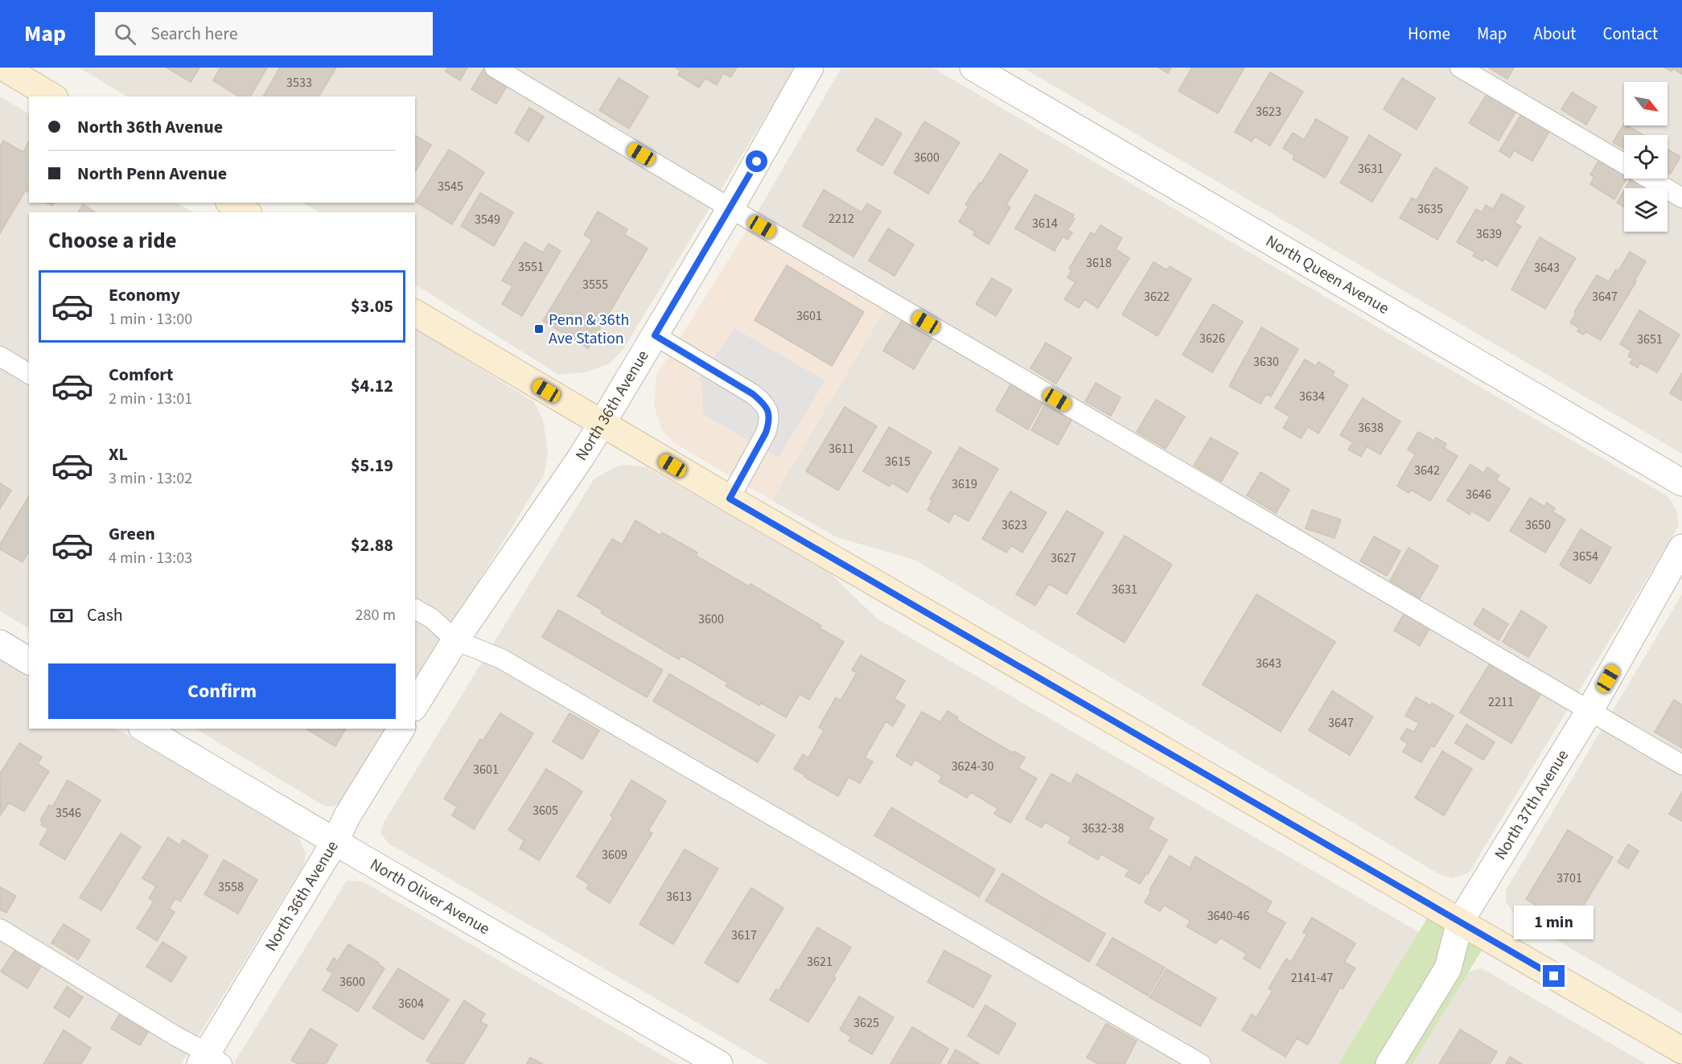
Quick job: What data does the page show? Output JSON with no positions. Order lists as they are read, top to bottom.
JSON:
{
  "streets": {
    "street": [
      "North Queen Avenue",
      "North 36th Avenue",
      "North 37th Avenue",
      "North Oliver Avenue"
    ]
  },
  "crossings": [
    ["North 36th Avenue", "North Oliver Avenue"]
  ],
  "places": {
    "transit": ["Penn & 36th Ave Station"]
  },
  "house_numbers": [
    "3533",
    "3623",
    "3600",
    "3631",
    "3545",
    "3635",
    "2212",
    "3549",
    "3614",
    "3639",
    "3618",
    "3551",
    "3643",
    "3555",
    "3622",
    "3647",
    "3601",
    "3626",
    "3651",
    "3630",
    "3634",
    "3638",
    "3611",
    "3615",
    "3642",
    "3619",
    "3646",
    "3623",
    "3650",
    "3654",
    "3627",
    "3631",
    "3600",
    "3643",
    "2211",
    "3647",
    "3624-30",
    "3601",
    "3605",
    "3546",
    "3632-38",
    "3609",
    "3701",
    "3558",
    "3613",
    "3640-46",
    "3617",
    "3621",
    "2141-47",
    "3600",
    "3604",
    "3625"
  ],
  "north": "bottom right",
  "page": {
    "header": "Map",
    "search": "Search here",
    "nav": [
      "Home",
      "Map",
      "About",
      "Contact"
    ],
    "banner": ["North 36th Avenue", "North Penn Avenue"],
    "heading": "Choose a ride",
    "list": [
      {
        "name": "Economy",
        "note": "1 min · 13:00",
        "value": "$3.05"
      },
      {
        "name": "Comfort",
        "note": "2 min · 13:01",
        "value": "$4.12"
      },
      {
        "name": "XL",
        "note": "3 min · 13:02",
        "value": "$5.19"
      },
      {
        "name": "Green",
        "note": "4 min · 13:03",
        "value": "$2.88"
      }
    ],
    "pay": ["Cash", "280 m"],
    "buttons": "Confirm",
    "bubble": "1 min"
  }
}
